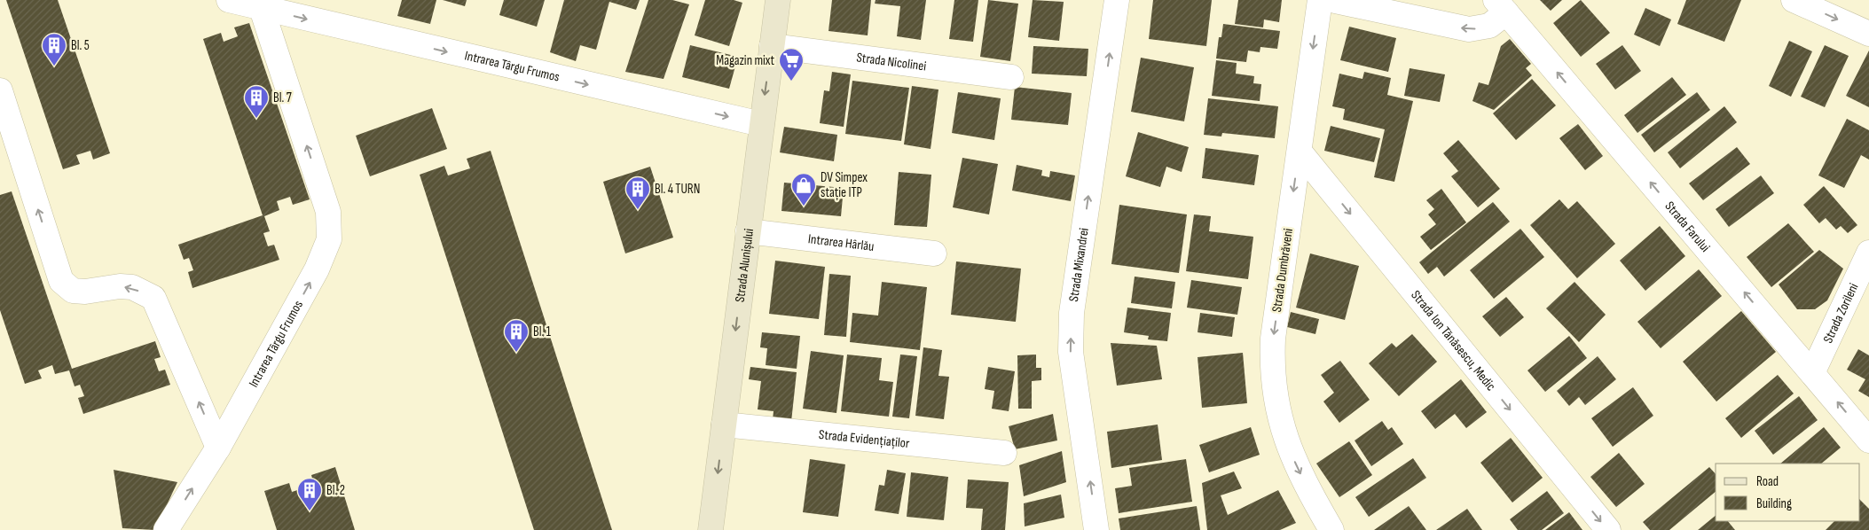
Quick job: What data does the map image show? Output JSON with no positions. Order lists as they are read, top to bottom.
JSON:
{
  "streets": {
    "street": [
      "Strada Nicolinei",
      "Intrarea Târgu Frumos",
      "Strada Farului",
      "Intrarea Hârlău",
      "Strada Alunișului",
      "Strada Mixandrei",
      "Strada Dumbrăveni",
      "Strada Zorileni",
      "Strada Ion Tănăsescu, Medic",
      "Strada Evidențiaților"
    ]
  },
  "crossings": [
    ["Strada Nicolinei", "Strada Alunișului"],
    ["Intrarea Târgu Frumos", "Strada Alunișului"],
    ["Strada Farului", "Strada Zorileni"],
    ["Intrarea Hârlău", "Strada Alunișului"],
    ["Strada Alunișului", "Strada Evidențiaților"],
    ["Strada Dumbrăveni", "Strada Ion Tănăsescu, Medic"]
  ],
  "one_way": [
    "Strada Farului",
    "Strada Alunișului",
    "Strada Mixandrei",
    "Strada Dumbrăveni",
    "Strada Ion Tănăsescu, Medic"
  ],
  "places": {
    "building": [
      "Bl. 5",
      "Bl. 7",
      "Bl. 4 TURN",
      "Bl. 1",
      "Bl. 2"
    ],
    "supermarket": ["Magazin mixt"],
    "shop": ["DV Simpex stație ITP"]
  },
  "legend": ["Road", "Building"]
}
